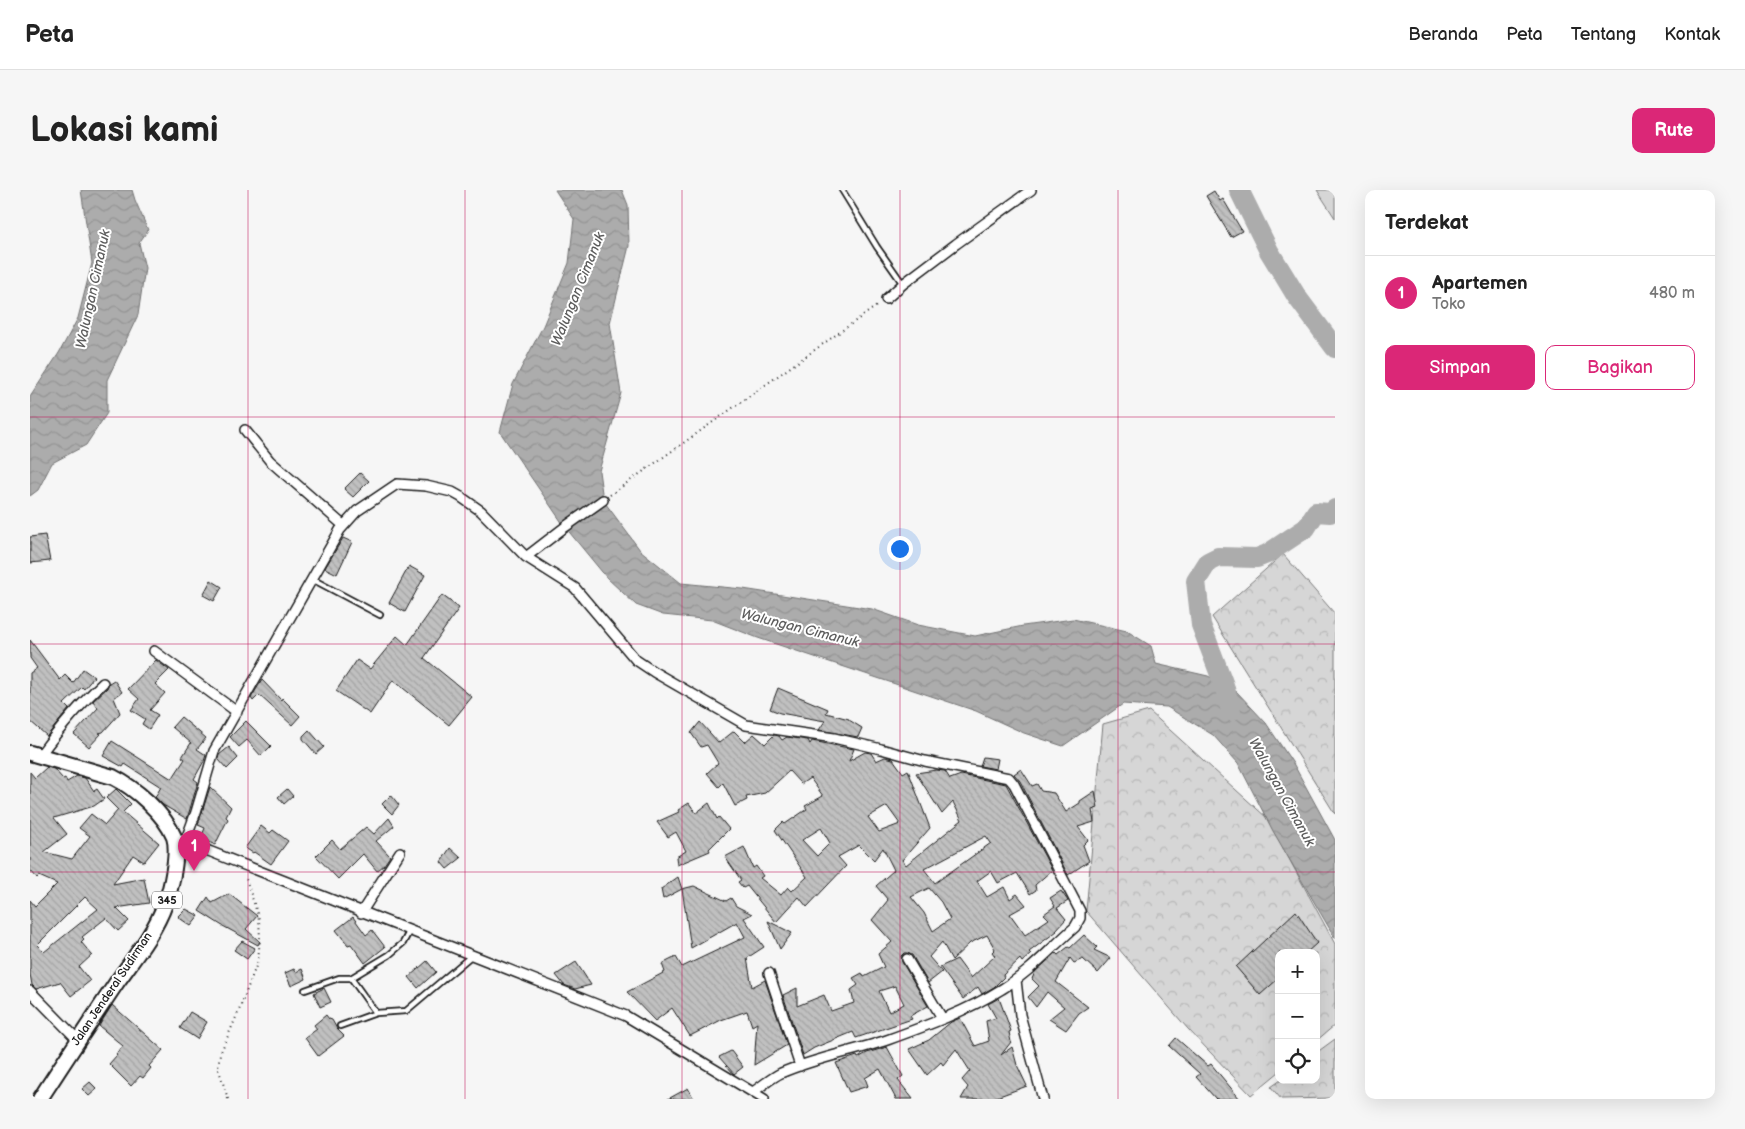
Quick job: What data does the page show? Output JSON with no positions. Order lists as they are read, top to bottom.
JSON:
{
  "streets": {
    "main road": ["345", "Jalan Jenderal Sudirman"]
  },
  "water": ["Walungan Cimanuk"],
  "page": {
    "header": "Peta",
    "nav": [
      "Beranda",
      "Peta",
      "Tentang",
      "Kontak"
    ],
    "buttons": [
      "Rute",
      ["Simpan", "Bagikan"]
    ],
    "title": "Lokasi kami",
    "heading": "Terdekat",
    "list": [
      {
        "mark": "1",
        "name": "Apartemen",
        "note": "Toko",
        "value": "480 m"
      }
    ],
    "pins": "1",
    "map_buttons": ["+", "−"]
  }
}
